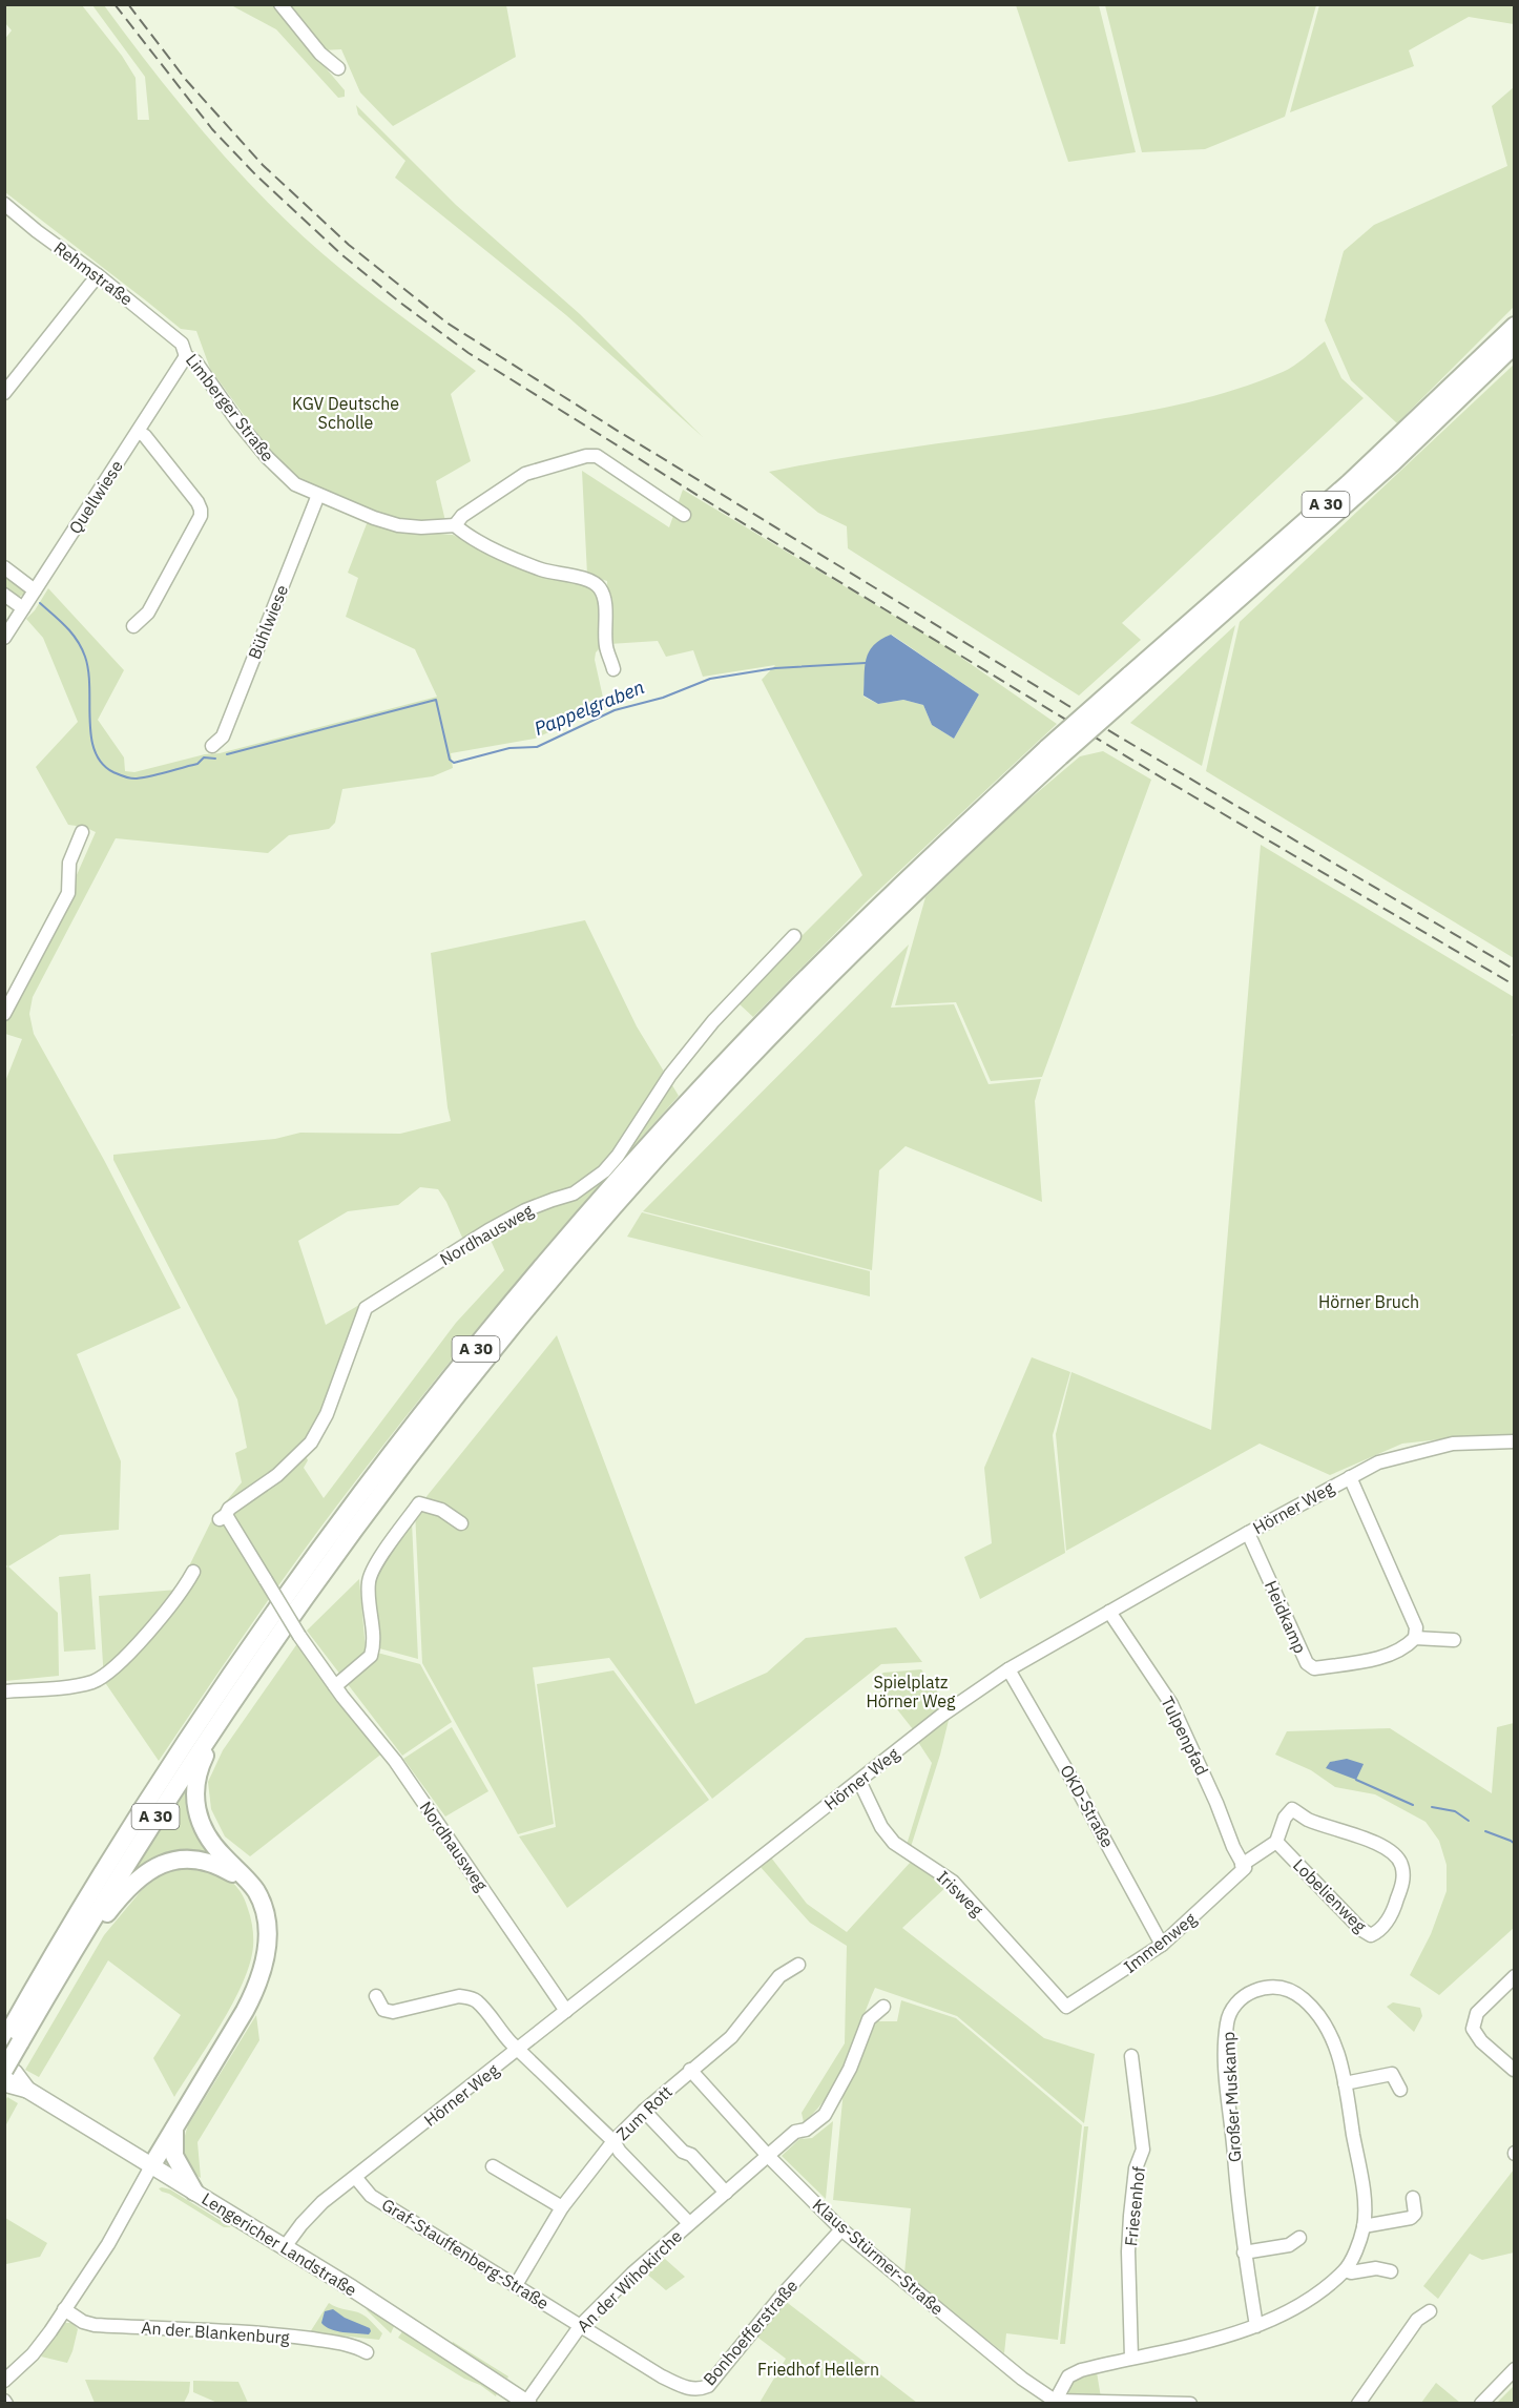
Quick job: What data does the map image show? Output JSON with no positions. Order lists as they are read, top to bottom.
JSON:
{
  "streets": {
    "highway": ["A 30"],
    "main road": ["Lengericher Landstraße"],
    "street": [
      "Rehmstraße",
      "Limberger Straße",
      "Quellwiese",
      "Bühlwiese",
      "Nordhausweg",
      "Hörner Weg",
      "Heidkamp",
      "Tulpenpfad",
      "OKD-Straße",
      "Irisweg",
      "Lobelienweg",
      "Immenweg",
      "Großer Muskamp",
      "Zum Rott",
      "Friesenhof",
      "Graf-Stauffenberg-Straße",
      "Klaus-Stürmer-Straße",
      "An der Wihokirche",
      "An der Blankenburg",
      "Bonhoefferstraße"
    ]
  },
  "crossings": [
    ["Rehmstraße", "Limberger Straße"],
    ["Limberger Straße", "Quellwiese"],
    ["Limberger Straße", "Bühlwiese"],
    ["A 30", "Lengericher Landstraße"],
    ["Nordhausweg", "Hörner Weg"],
    ["Hörner Weg", "Heidkamp"],
    ["Hörner Weg", "Tulpenpfad"],
    ["Hörner Weg", "OKD-Straße"],
    ["Hörner Weg", "Irisweg"],
    ["Hörner Weg", "Lengericher Landstraße"],
    ["Hörner Weg", "Graf-Stauffenberg-Straße"],
    ["Hörner Weg", "An der Wihokirche"],
    ["Tulpenpfad", "Immenweg"],
    ["OKD-Straße", "Immenweg"],
    ["Irisweg", "Immenweg"],
    ["Großer Muskamp", "Friesenhof"],
    ["Großer Muskamp", "Klaus-Stürmer-Straße"],
    ["Zum Rott", "Graf-Stauffenberg-Straße"],
    ["Zum Rott", "Klaus-Stürmer-Straße"],
    ["Zum Rott", "An der Wihokirche"],
    ["Lengericher Landstraße", "An der Wihokirche"],
    ["Graf-Stauffenberg-Straße", "An der Wihokirche"],
    ["Graf-Stauffenberg-Straße", "Bonhoefferstraße"],
    ["Klaus-Stürmer-Straße", "An der Wihokirche"],
    ["Klaus-Stürmer-Straße", "Bonhoefferstraße"],
    ["An der Wihokirche", "Bonhoefferstraße"]
  ],
  "water": ["Pappelgraben"],
  "parks": [
    "KGV Deutsche Scholle",
    "Hörner Bruch",
    "Spielplatz Hörner Weg",
    "Friedhof Hellern"
  ]
}
